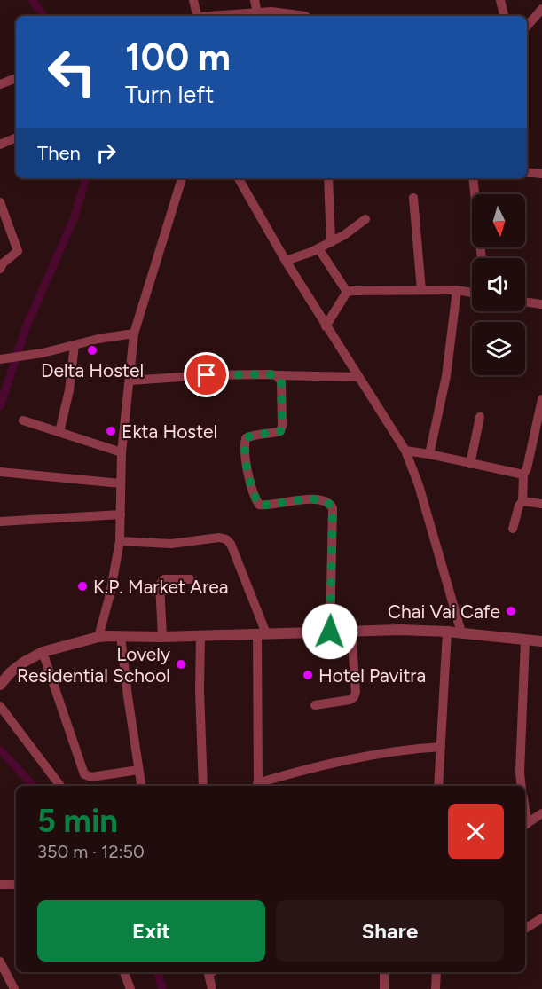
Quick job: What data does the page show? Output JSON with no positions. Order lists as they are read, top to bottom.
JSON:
{
  "places": [
    "Delta Hostel",
    "Ekta Hostel",
    "K.P. Market Area",
    "Chai Vai Cafe",
    "Lovely Residential School",
    "Hotel Pavitra"
  ],
  "north": "bottom",
  "page": {
    "turn": ["100 m", "Turn left"],
    "then": "Then",
    "heading": ["5 min", "350 m · 12:50"],
    "buttons": ["Exit", "Share"]
  }
}
